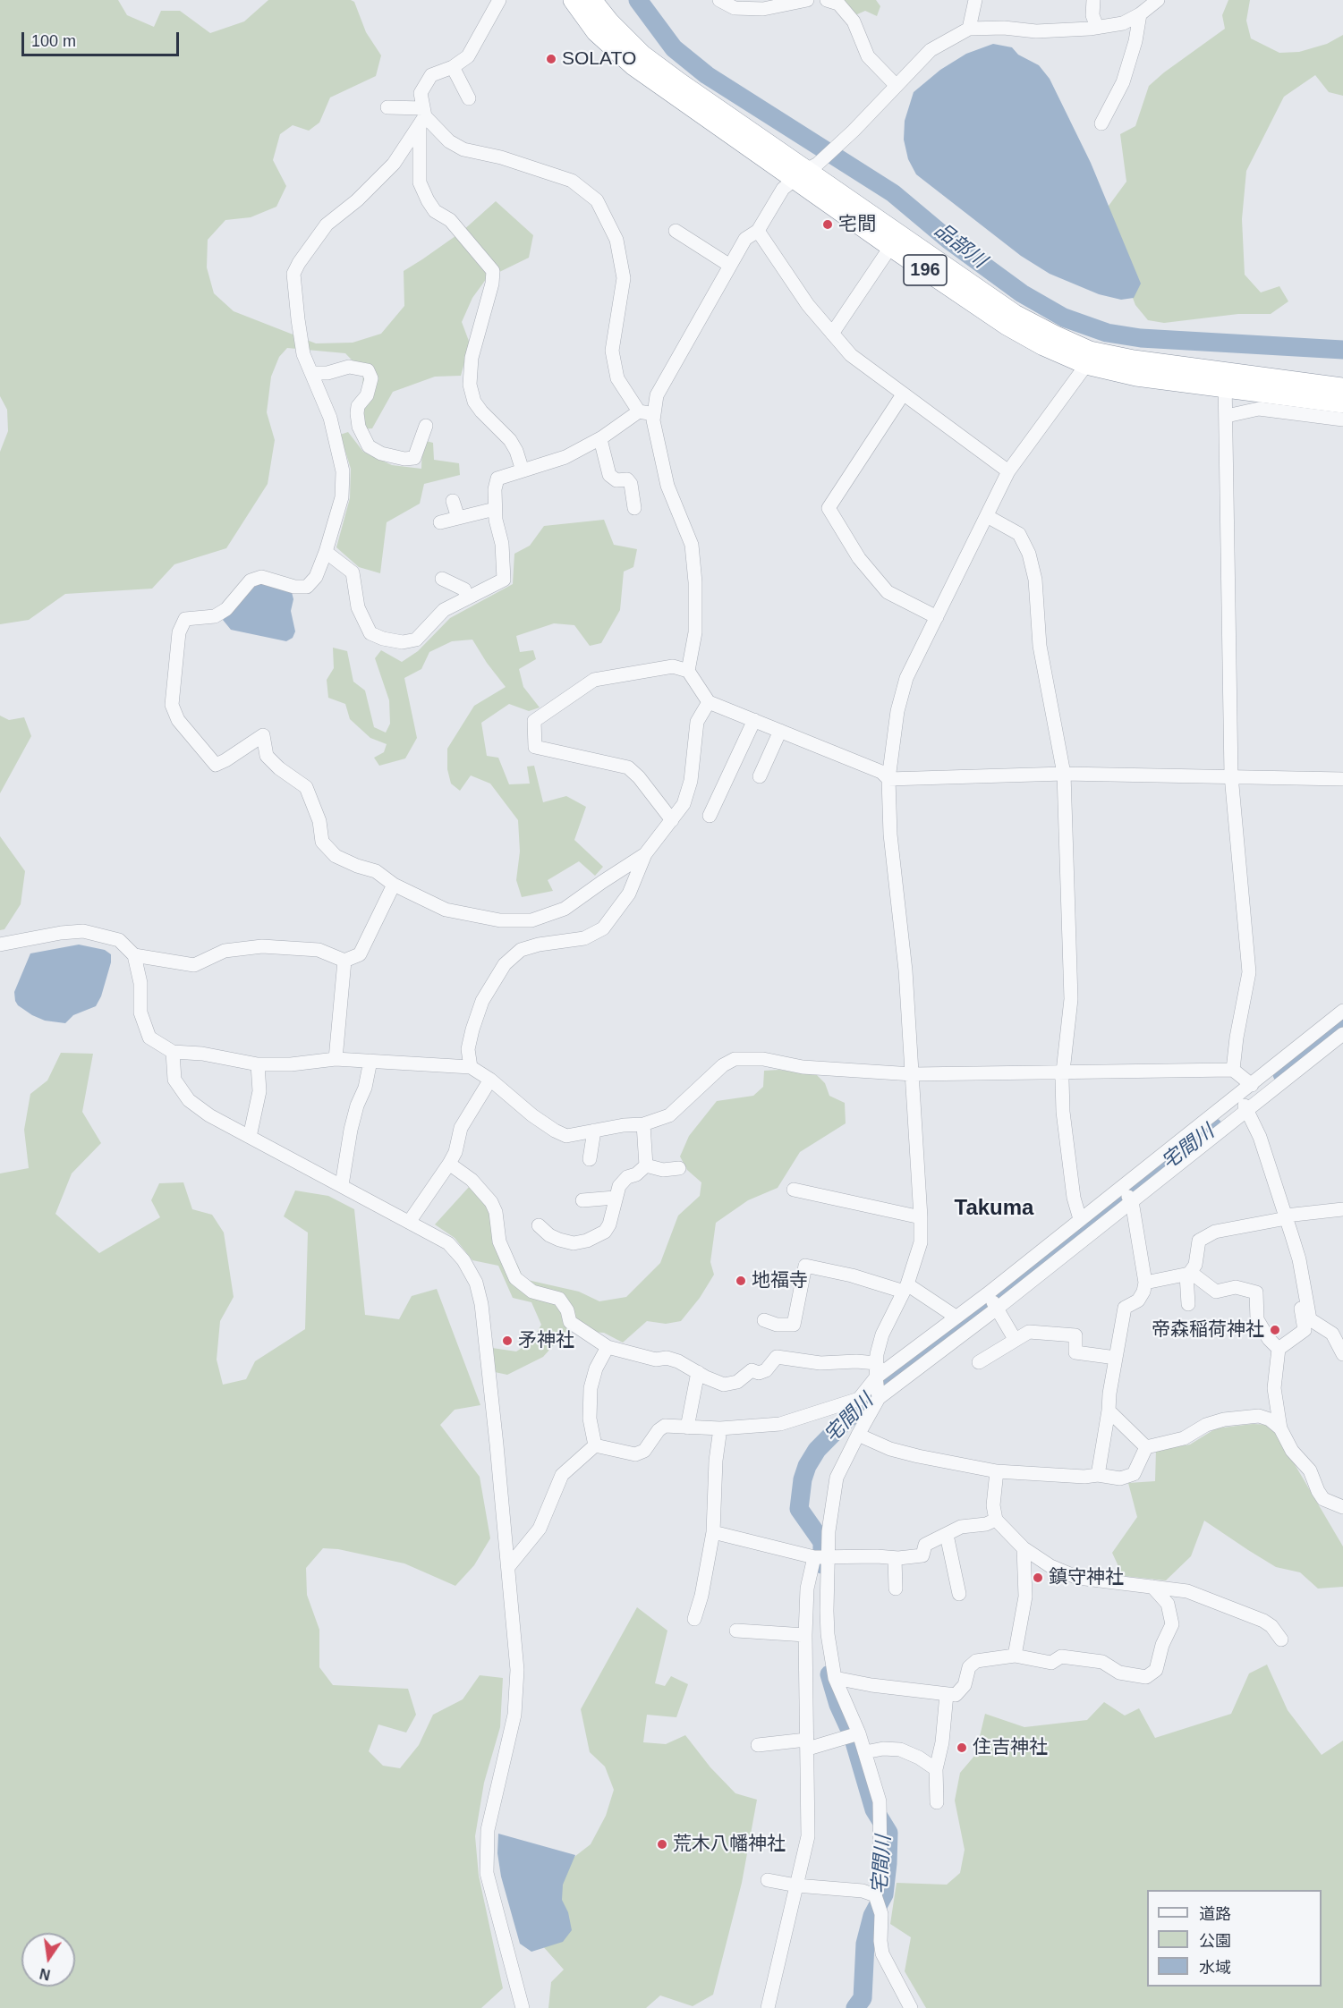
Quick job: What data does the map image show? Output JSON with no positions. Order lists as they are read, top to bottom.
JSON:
{
  "streets": {
    "highway": ["196"]
  },
  "districts": ["Takuma"],
  "water": ["品部川", "宅間川"],
  "places": [
    "SOLATO",
    "宅間",
    "地福寺",
    "帝森稲荷神社",
    "矛神社",
    "鎮守神社",
    "住吉神社",
    "荒木八幡神社"
  ],
  "legend": ["道路", "公園", "水域"],
  "scale_bar": "100 m",
  "north": "bottom"
}
